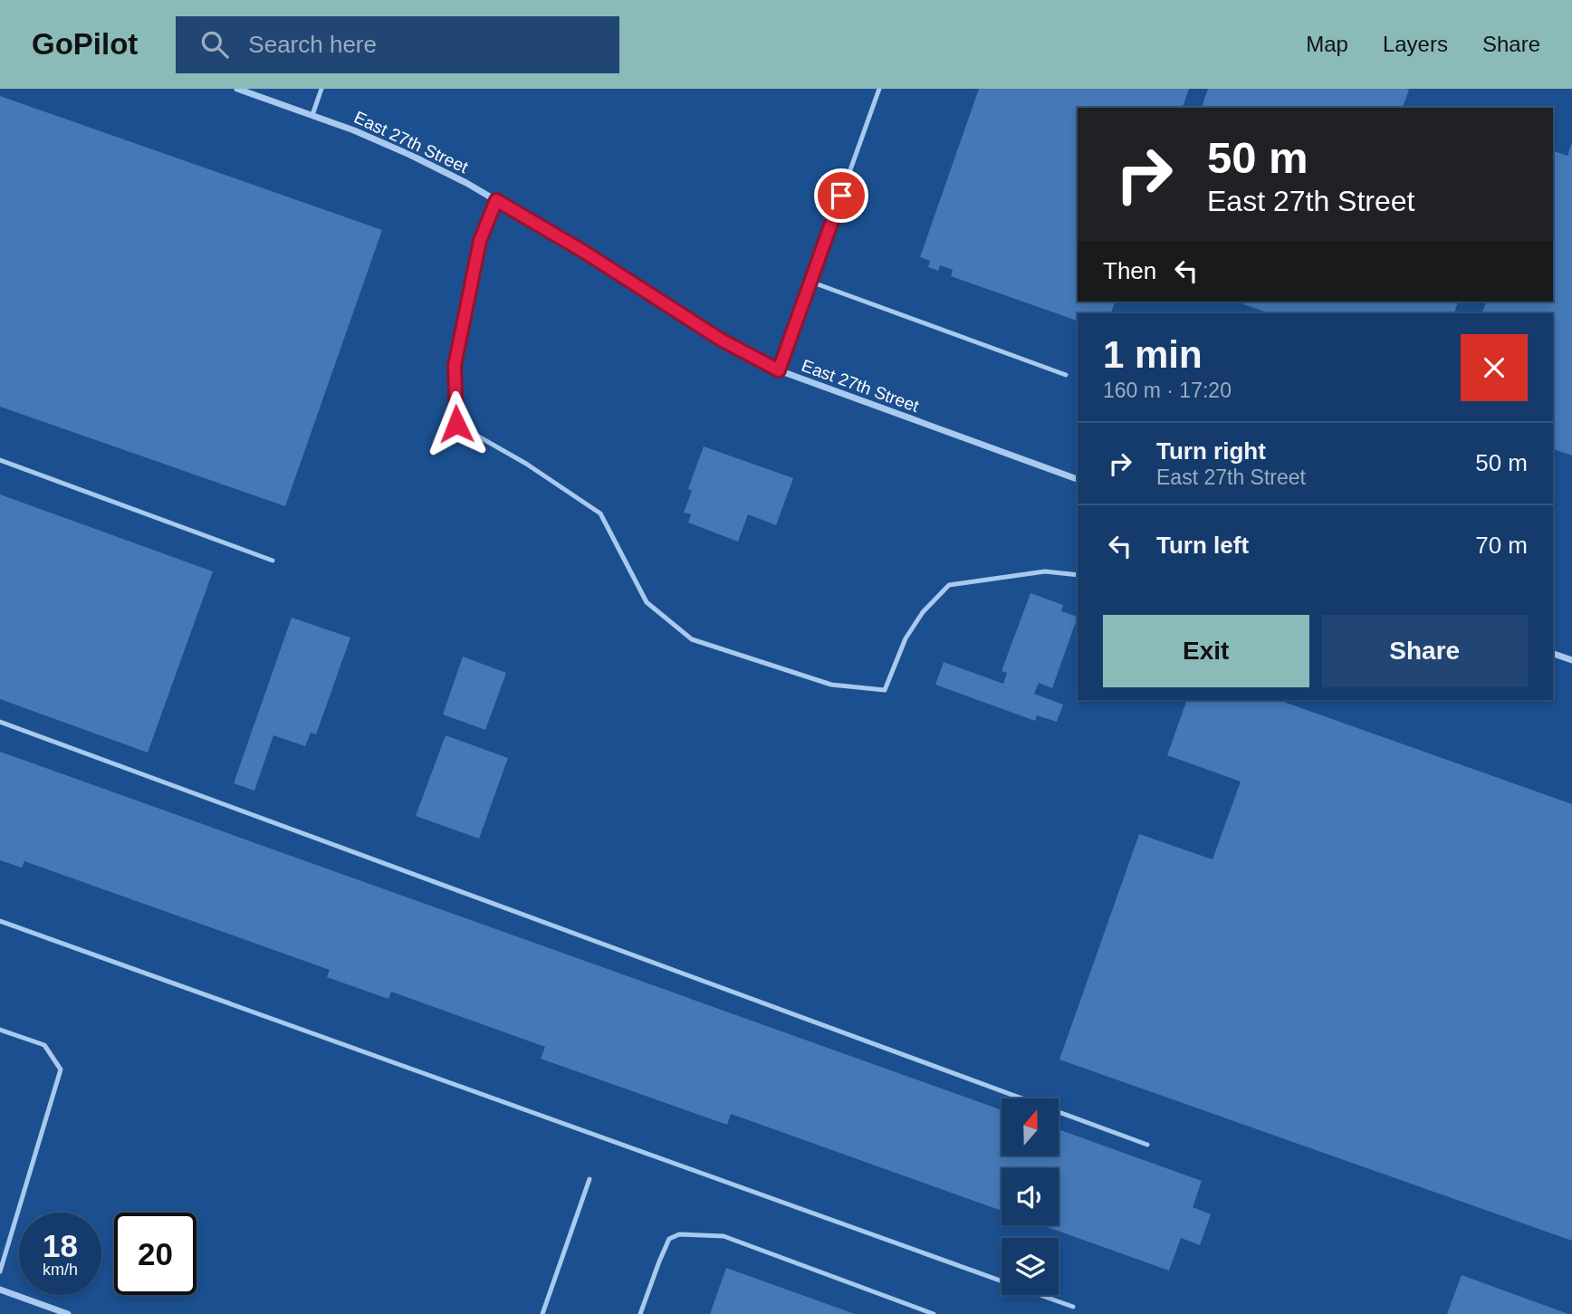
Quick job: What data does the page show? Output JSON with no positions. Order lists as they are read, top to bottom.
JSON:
{
  "streets": {
    "street": ["East 27th Street"]
  },
  "north": "top",
  "page": {
    "header": "GoPilot",
    "search": "Search here",
    "nav": ["Map", "Layers", "Share"],
    "turn": ["50 m", "East 27th Street"],
    "then": "Then",
    "heading": ["1 min", "160 m · 17:20"],
    "list": [
      {
        "name": "Turn right",
        "note": "East 27th Street",
        "value": "50 m"
      },
      {
        "name": "Turn left",
        "value": "70 m"
      }
    ],
    "buttons": ["Exit", "Share"],
    "speed": "18 km/h",
    "limit": "20"
  }
}
